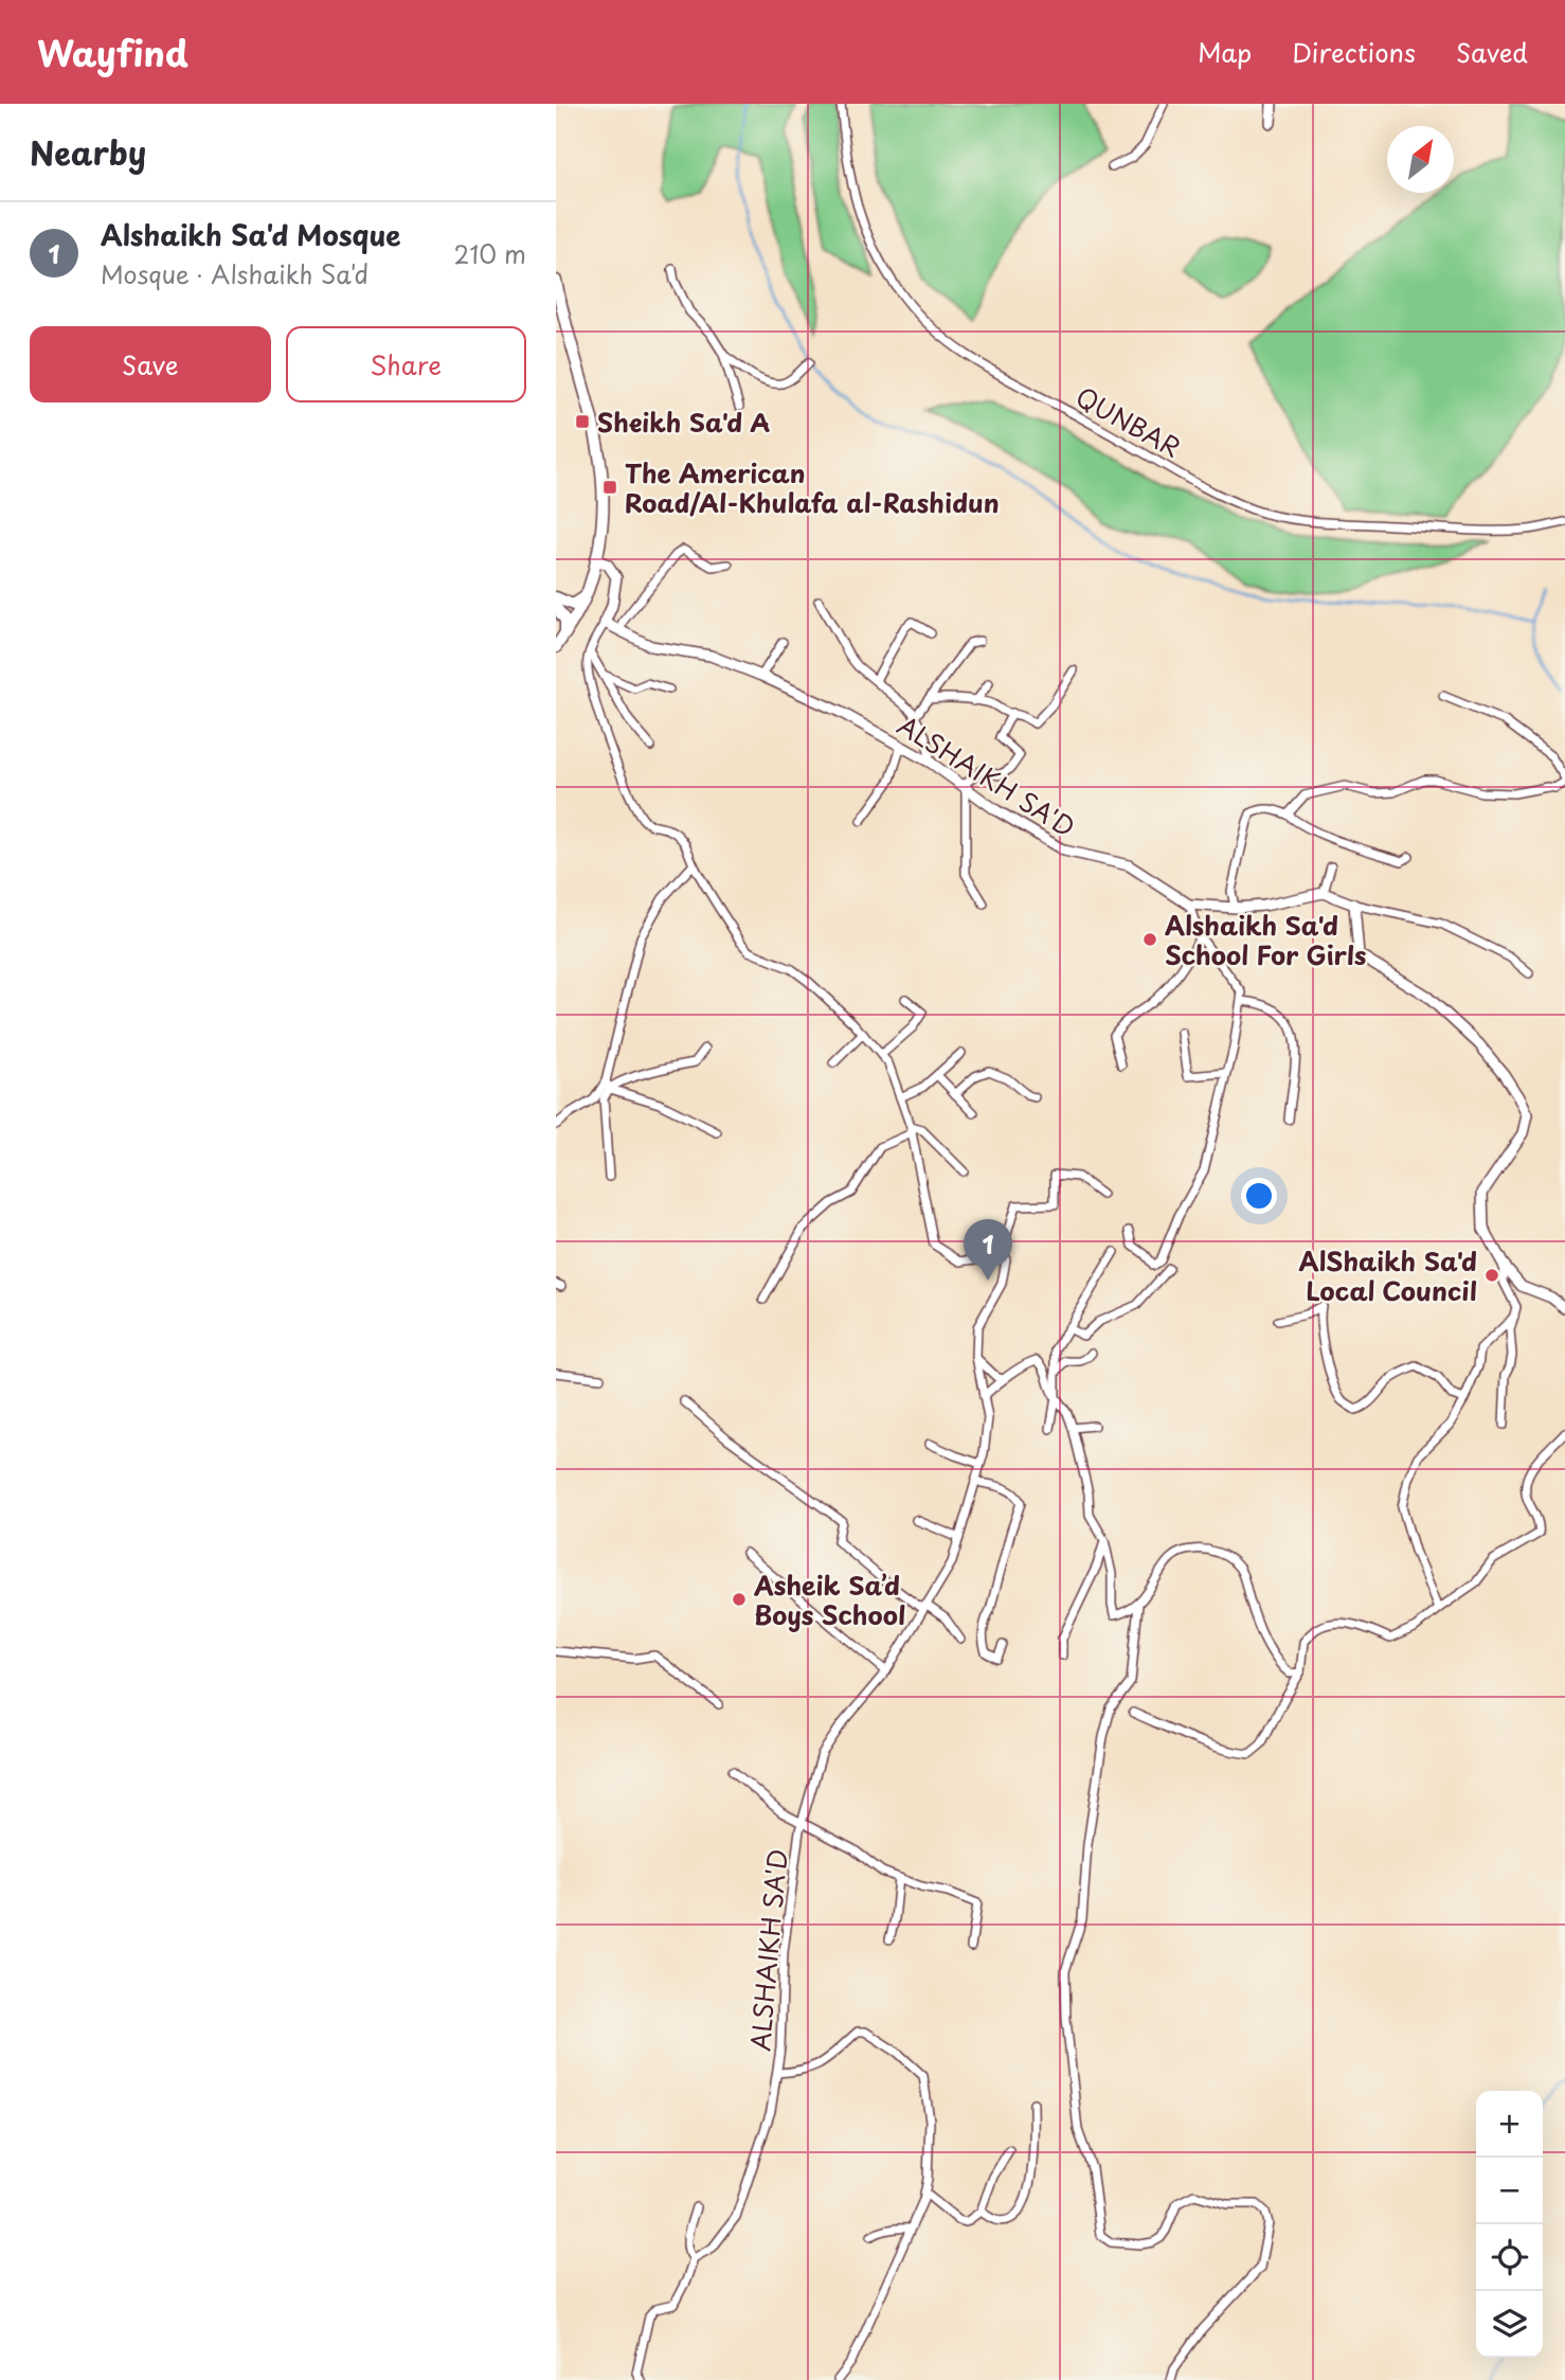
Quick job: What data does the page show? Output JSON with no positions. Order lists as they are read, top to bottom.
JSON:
{
  "streets": {
    "street": ["QUNBAR", "ALSHAIKH SA'D"]
  },
  "places": {
    "transit": ["Sheikh Sa'd A", "The American Road/Al-Khulafa al-Rashidun"],
    "other": ["Alshaikh Sa'd School For Girls", "AlShaikh Sa'd Local Council", "Asheik Sa’d Boys School"]
  },
  "north": "top right",
  "page": {
    "header": "Wayfind",
    "nav": ["Map", "Directions", "Saved"],
    "heading": "Nearby",
    "list": [
      {
        "mark": "1",
        "name": "Alshaikh Sa'd Mosque",
        "note": "Mosque · Alshaikh Sa'd",
        "value": "210 m"
      }
    ],
    "buttons": ["Save", "Share"],
    "pins": "1",
    "map_buttons": ["+", "−"]
  }
}
